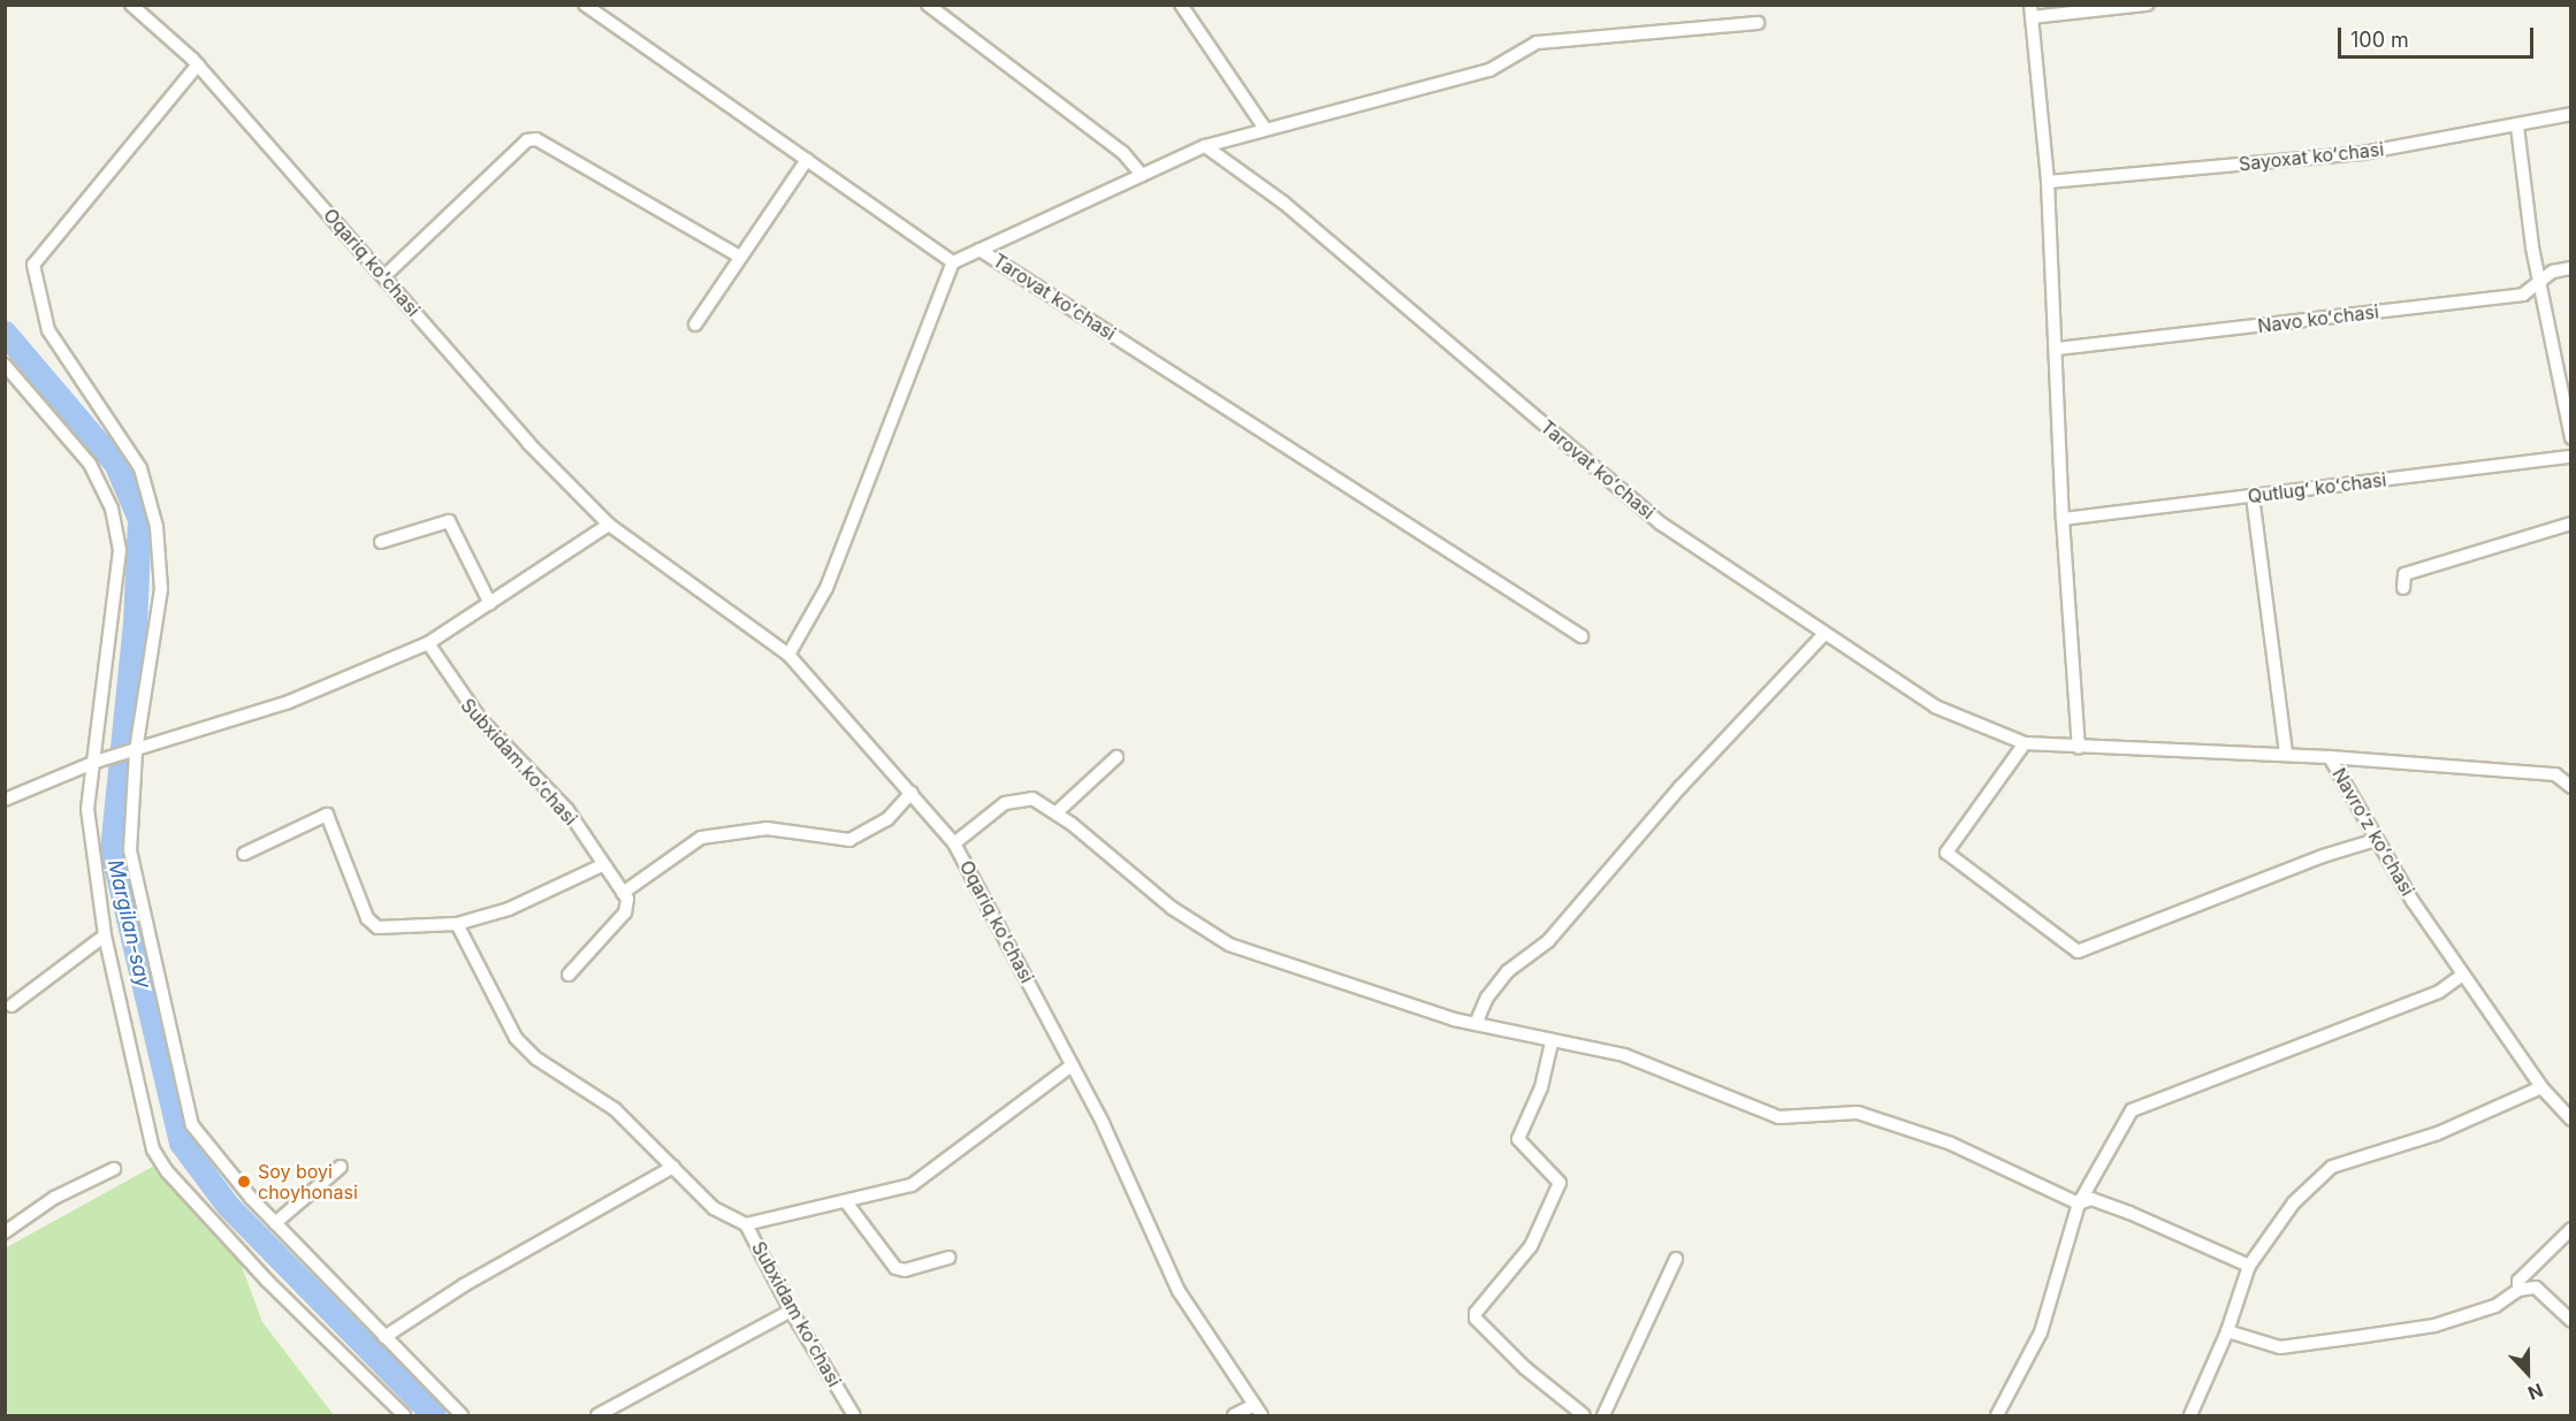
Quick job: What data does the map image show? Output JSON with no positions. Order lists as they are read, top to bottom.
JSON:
{
  "streets": {
    "street": [
      "Sayoxat koʻchasi",
      "Oqariq ko'chasi",
      "Tarovat koʻchasi",
      "Navo koʻchasi",
      "Qutlugʻ koʻchasi",
      "Subxidam koʻchasi",
      "Navroʻz koʻchasi"
    ]
  },
  "crossings": [
    ["Tarovat koʻchasi", "Navroʻz koʻchasi"]
  ],
  "water": ["Margilan-say"],
  "places": ["Soy boyi choyhonasi"],
  "scale_bar": "100 m",
  "north": "bottom"
}
